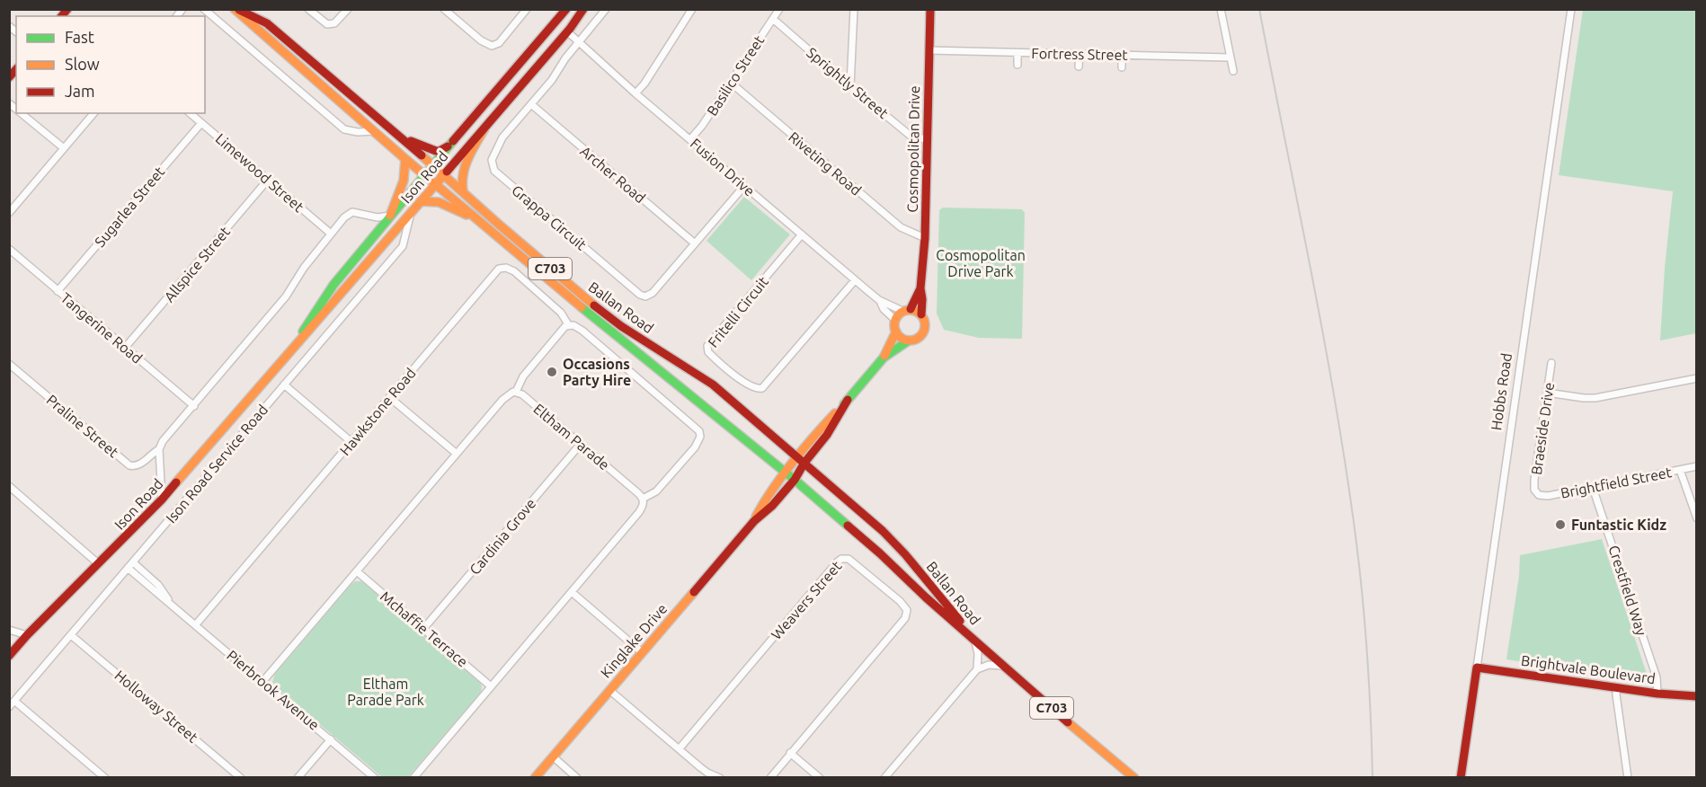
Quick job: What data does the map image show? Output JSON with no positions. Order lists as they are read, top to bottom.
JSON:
{
  "streets": {
    "main road": [
      "Cosmopolitan Drive",
      "Ison Road",
      "C703",
      "Ballan Road",
      "Hobbs Road",
      "Kinglake Drive",
      "Brightvale Boulevard"
    ],
    "street": [
      "Fortress Street",
      "Basilico Street",
      "Sprightly Street",
      "Riveting Road",
      "Fusion Drive",
      "Limewood Street",
      "Archer Road",
      "Sugarlea Street",
      "Grappa Circuit",
      "Allspice Street",
      "Fritelli Circuit",
      "Tangerine Road",
      "Hawkstone Road",
      "Praline Street",
      "Braeside Drive",
      "Eltham Parade",
      "Ison Road Service Road",
      "Brightfield Street",
      "Cardinia Grove",
      "Crestfield Way",
      "Weavers Street",
      "Mchaffie Terrace",
      "Pierbrook Avenue",
      "Holloway Street"
    ]
  },
  "crossings": [
    ["Fortress Street", "Cosmopolitan Drive"],
    ["Basilico Street", "Sprightly Street"],
    ["Basilico Street", "Riveting Road"],
    ["Basilico Street", "Fusion Drive"],
    ["Sprightly Street", "Cosmopolitan Drive"],
    ["Cosmopolitan Drive", "Riveting Road"],
    ["Cosmopolitan Drive", "Fusion Drive"],
    ["Fusion Drive", "Ison Road"],
    ["Fusion Drive", "Grappa Circuit"],
    ["Fusion Drive", "Fritelli Circuit"],
    ["Limewood Street", "Sugarlea Street"],
    ["Limewood Street", "Allspice Street"],
    ["Archer Road", "Grappa Circuit"],
    ["Ison Road", "Ballan Road"],
    ["Ison Road", "Ison Road Service Road"],
    ["Sugarlea Street", "Tangerine Road"],
    ["Allspice Street", "Tangerine Road"],
    ["Ballan Road", "Kinglake Drive"],
    ["Hobbs Road", "Brightvale Boulevard"],
    ["Hawkstone Road", "Pierbrook Avenue"],
    ["Praline Street", "Ison Road Service Road"],
    ["Braeside Drive", "Brightfield Street"],
    ["Eltham Parade", "Cardinia Grove"],
    ["Ison Road Service Road", "Pierbrook Avenue"],
    ["Ison Road Service Road", "Holloway Street"],
    ["Brightfield Street", "Crestfield Way"],
    ["Cardinia Grove", "Mchaffie Terrace"],
    ["Crestfield Way", "Brightvale Boulevard"]
  ],
  "parks": ["Cosmopolitan Drive Park", "Eltham Parade Park"],
  "places": ["Occasions Party Hire", "Funtastic Kidz"],
  "legend": ["Fast", "Slow", "Jam"]
}
